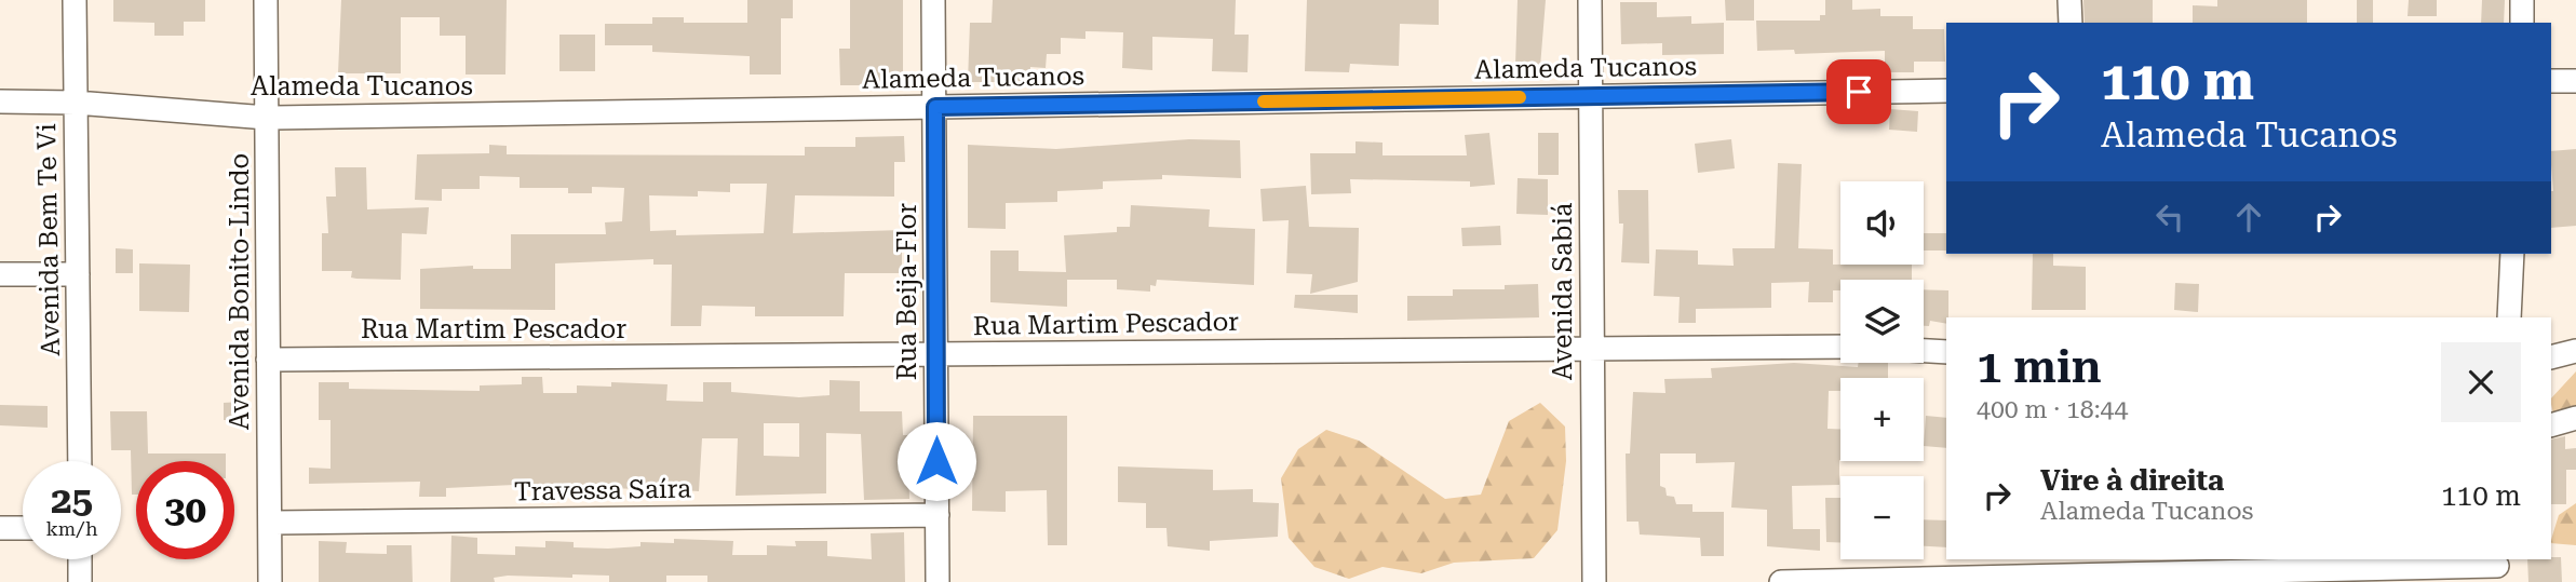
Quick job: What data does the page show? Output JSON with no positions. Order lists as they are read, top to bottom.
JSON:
{
  "streets": {
    "street": [
      "Alameda Tucanos",
      "Avenida Bem Te Vi",
      "Avenida Bonito-Lindo",
      "Rua Beija-Flor",
      "Avenida Sabiá",
      "Rua Martim Pescador",
      "Travessa Saíra"
    ]
  },
  "crossings": [
    ["Alameda Tucanos", "Avenida Bem Te Vi"],
    ["Alameda Tucanos", "Avenida Bonito-Lindo"],
    ["Alameda Tucanos", "Rua Beija-Flor"],
    ["Alameda Tucanos", "Avenida Sabiá"],
    ["Avenida Bonito-Lindo", "Rua Martim Pescador"],
    ["Avenida Bonito-Lindo", "Travessa Saíra"],
    ["Rua Beija-Flor", "Rua Martim Pescador"],
    ["Rua Beija-Flor", "Travessa Saíra"],
    ["Avenida Sabiá", "Rua Martim Pescador"]
  ],
  "page": {
    "turn": ["110 m", "Alameda Tucanos"],
    "map_buttons": ["+", "−"],
    "heading": ["1 min", "400 m · 18:44"],
    "list": [
      {
        "name": "Vire à direita",
        "note": "Alameda Tucanos",
        "value": "110 m"
      }
    ],
    "speed": "25 km/h",
    "limit": "30"
  }
}
